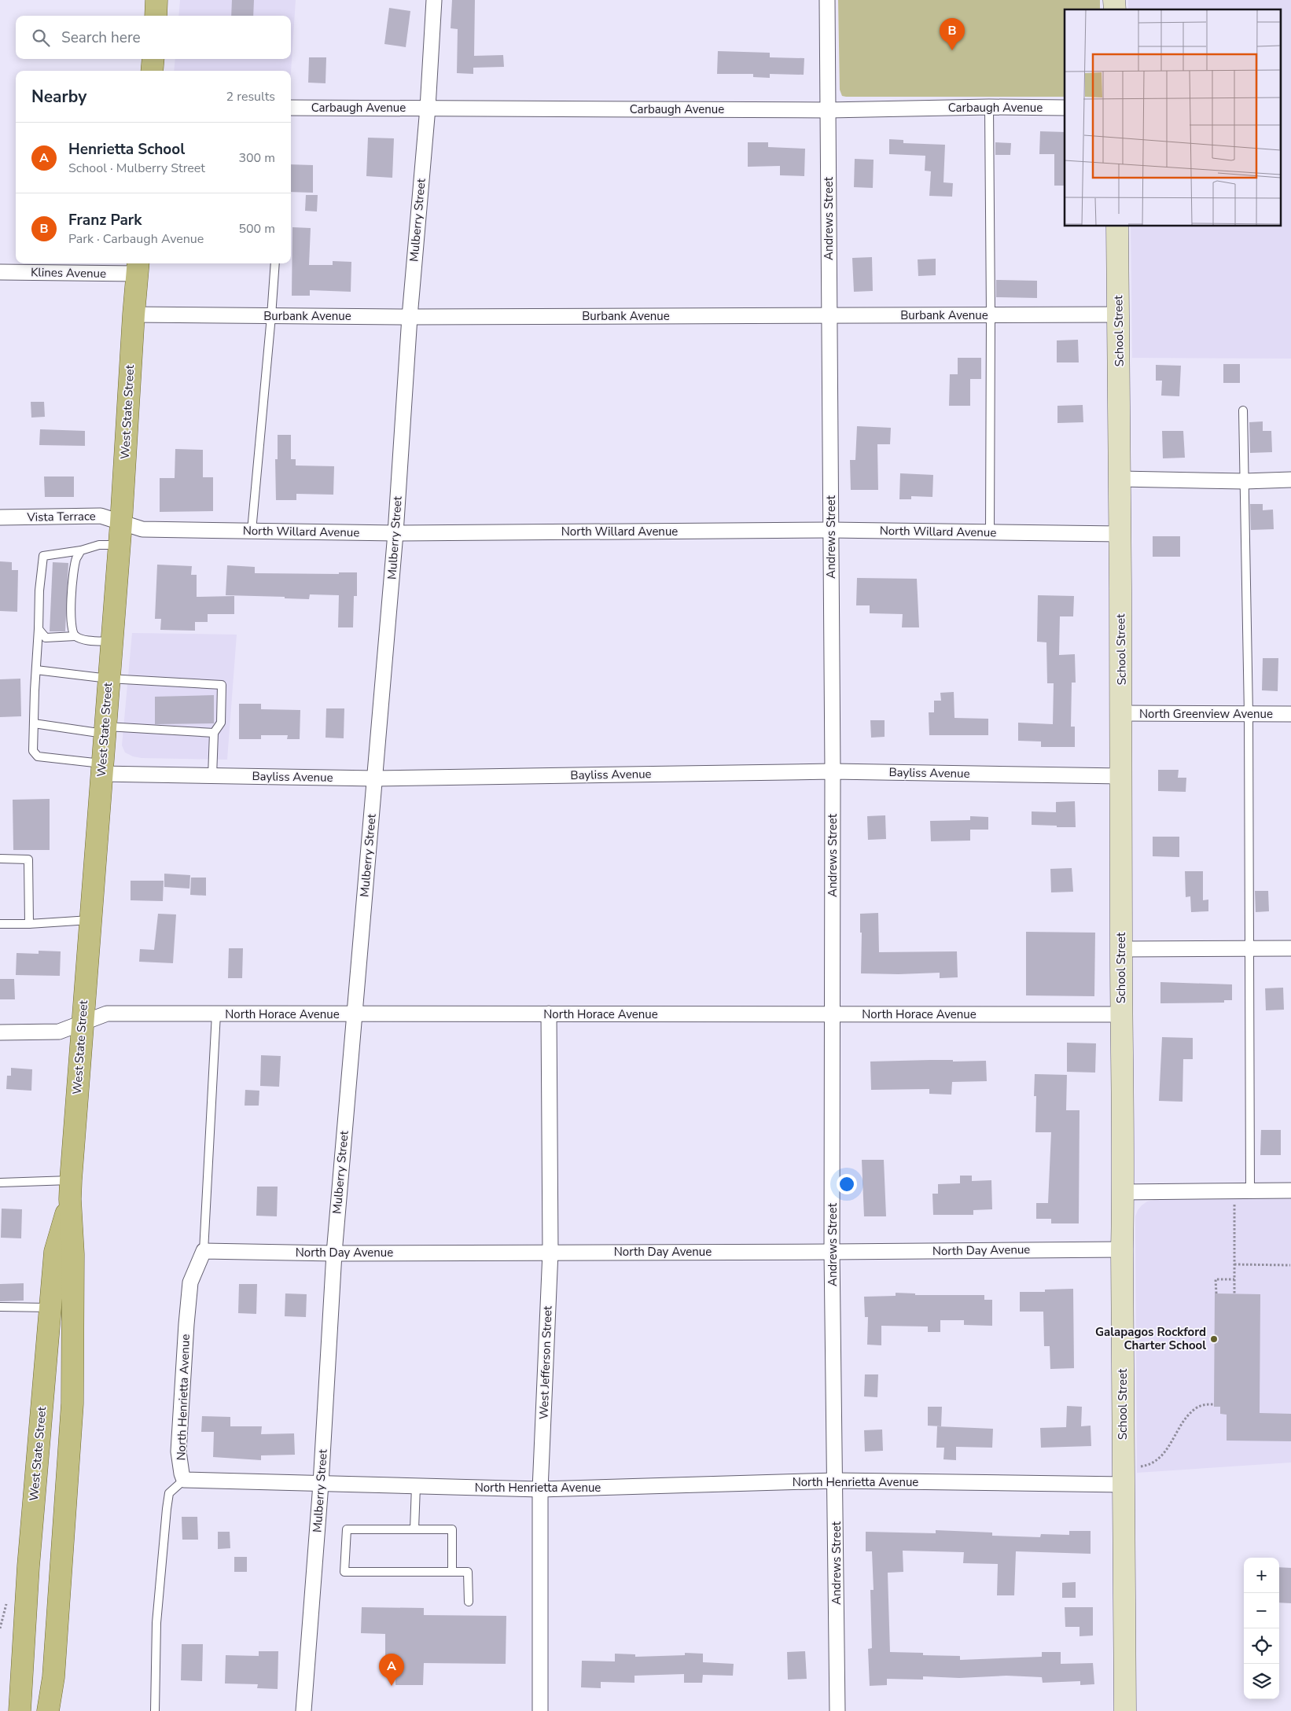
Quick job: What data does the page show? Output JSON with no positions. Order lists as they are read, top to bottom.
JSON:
{
  "streets": {
    "main road": ["School Street", "West State Street"],
    "street": [
      "Carbaugh Avenue",
      "Andrews Street",
      "Mulberry Street",
      "Klines Avenue",
      "Burbank Avenue",
      "Vista Terrace",
      "North Willard Avenue",
      "North Greenview Avenue",
      "Bayliss Avenue",
      "North Horace Avenue",
      "North Day Avenue",
      "West Jefferson Street",
      "North Henrietta Avenue"
    ]
  },
  "crossings": [
    ["Carbaugh Avenue", "Andrews Street"],
    ["Carbaugh Avenue", "Mulberry Street"],
    ["Andrews Street", "Burbank Avenue"],
    ["Andrews Street", "North Willard Avenue"],
    ["Andrews Street", "Bayliss Avenue"],
    ["Andrews Street", "North Horace Avenue"],
    ["Andrews Street", "North Day Avenue"],
    ["Andrews Street", "North Henrietta Avenue"],
    ["Mulberry Street", "Burbank Avenue"],
    ["Mulberry Street", "North Willard Avenue"],
    ["Mulberry Street", "Bayliss Avenue"],
    ["Mulberry Street", "North Horace Avenue"],
    ["Mulberry Street", "North Day Avenue"],
    ["Mulberry Street", "North Henrietta Avenue"],
    ["Klines Avenue", "West State Street"],
    ["Burbank Avenue", "School Street"],
    ["Burbank Avenue", "West State Street"],
    ["School Street", "North Willard Avenue"],
    ["School Street", "North Greenview Avenue"],
    ["School Street", "Bayliss Avenue"],
    ["School Street", "North Horace Avenue"],
    ["School Street", "North Day Avenue"],
    ["School Street", "North Henrietta Avenue"],
    ["West State Street", "Vista Terrace"],
    ["West State Street", "North Willard Avenue"],
    ["West State Street", "Bayliss Avenue"],
    ["West State Street", "North Horace Avenue"],
    ["Vista Terrace", "North Willard Avenue"],
    ["North Horace Avenue", "West Jefferson Street"],
    ["North Day Avenue", "West Jefferson Street"],
    ["North Day Avenue", "North Henrietta Avenue"],
    ["West Jefferson Street", "North Henrietta Avenue"]
  ],
  "places": ["Galapagos Rockford Charter School"],
  "page": {
    "search": "Search here",
    "pins": ["B", "A"],
    "heading": ["Nearby", "2 results"],
    "list": [
      {
        "mark": "A",
        "name": "Henrietta School",
        "note": "School · Mulberry Street",
        "value": "300 m"
      },
      {
        "mark": "B",
        "name": "Franz Park",
        "note": "Park · Carbaugh Avenue",
        "value": "500 m"
      }
    ],
    "map_buttons": ["+", "−"]
  }
}
